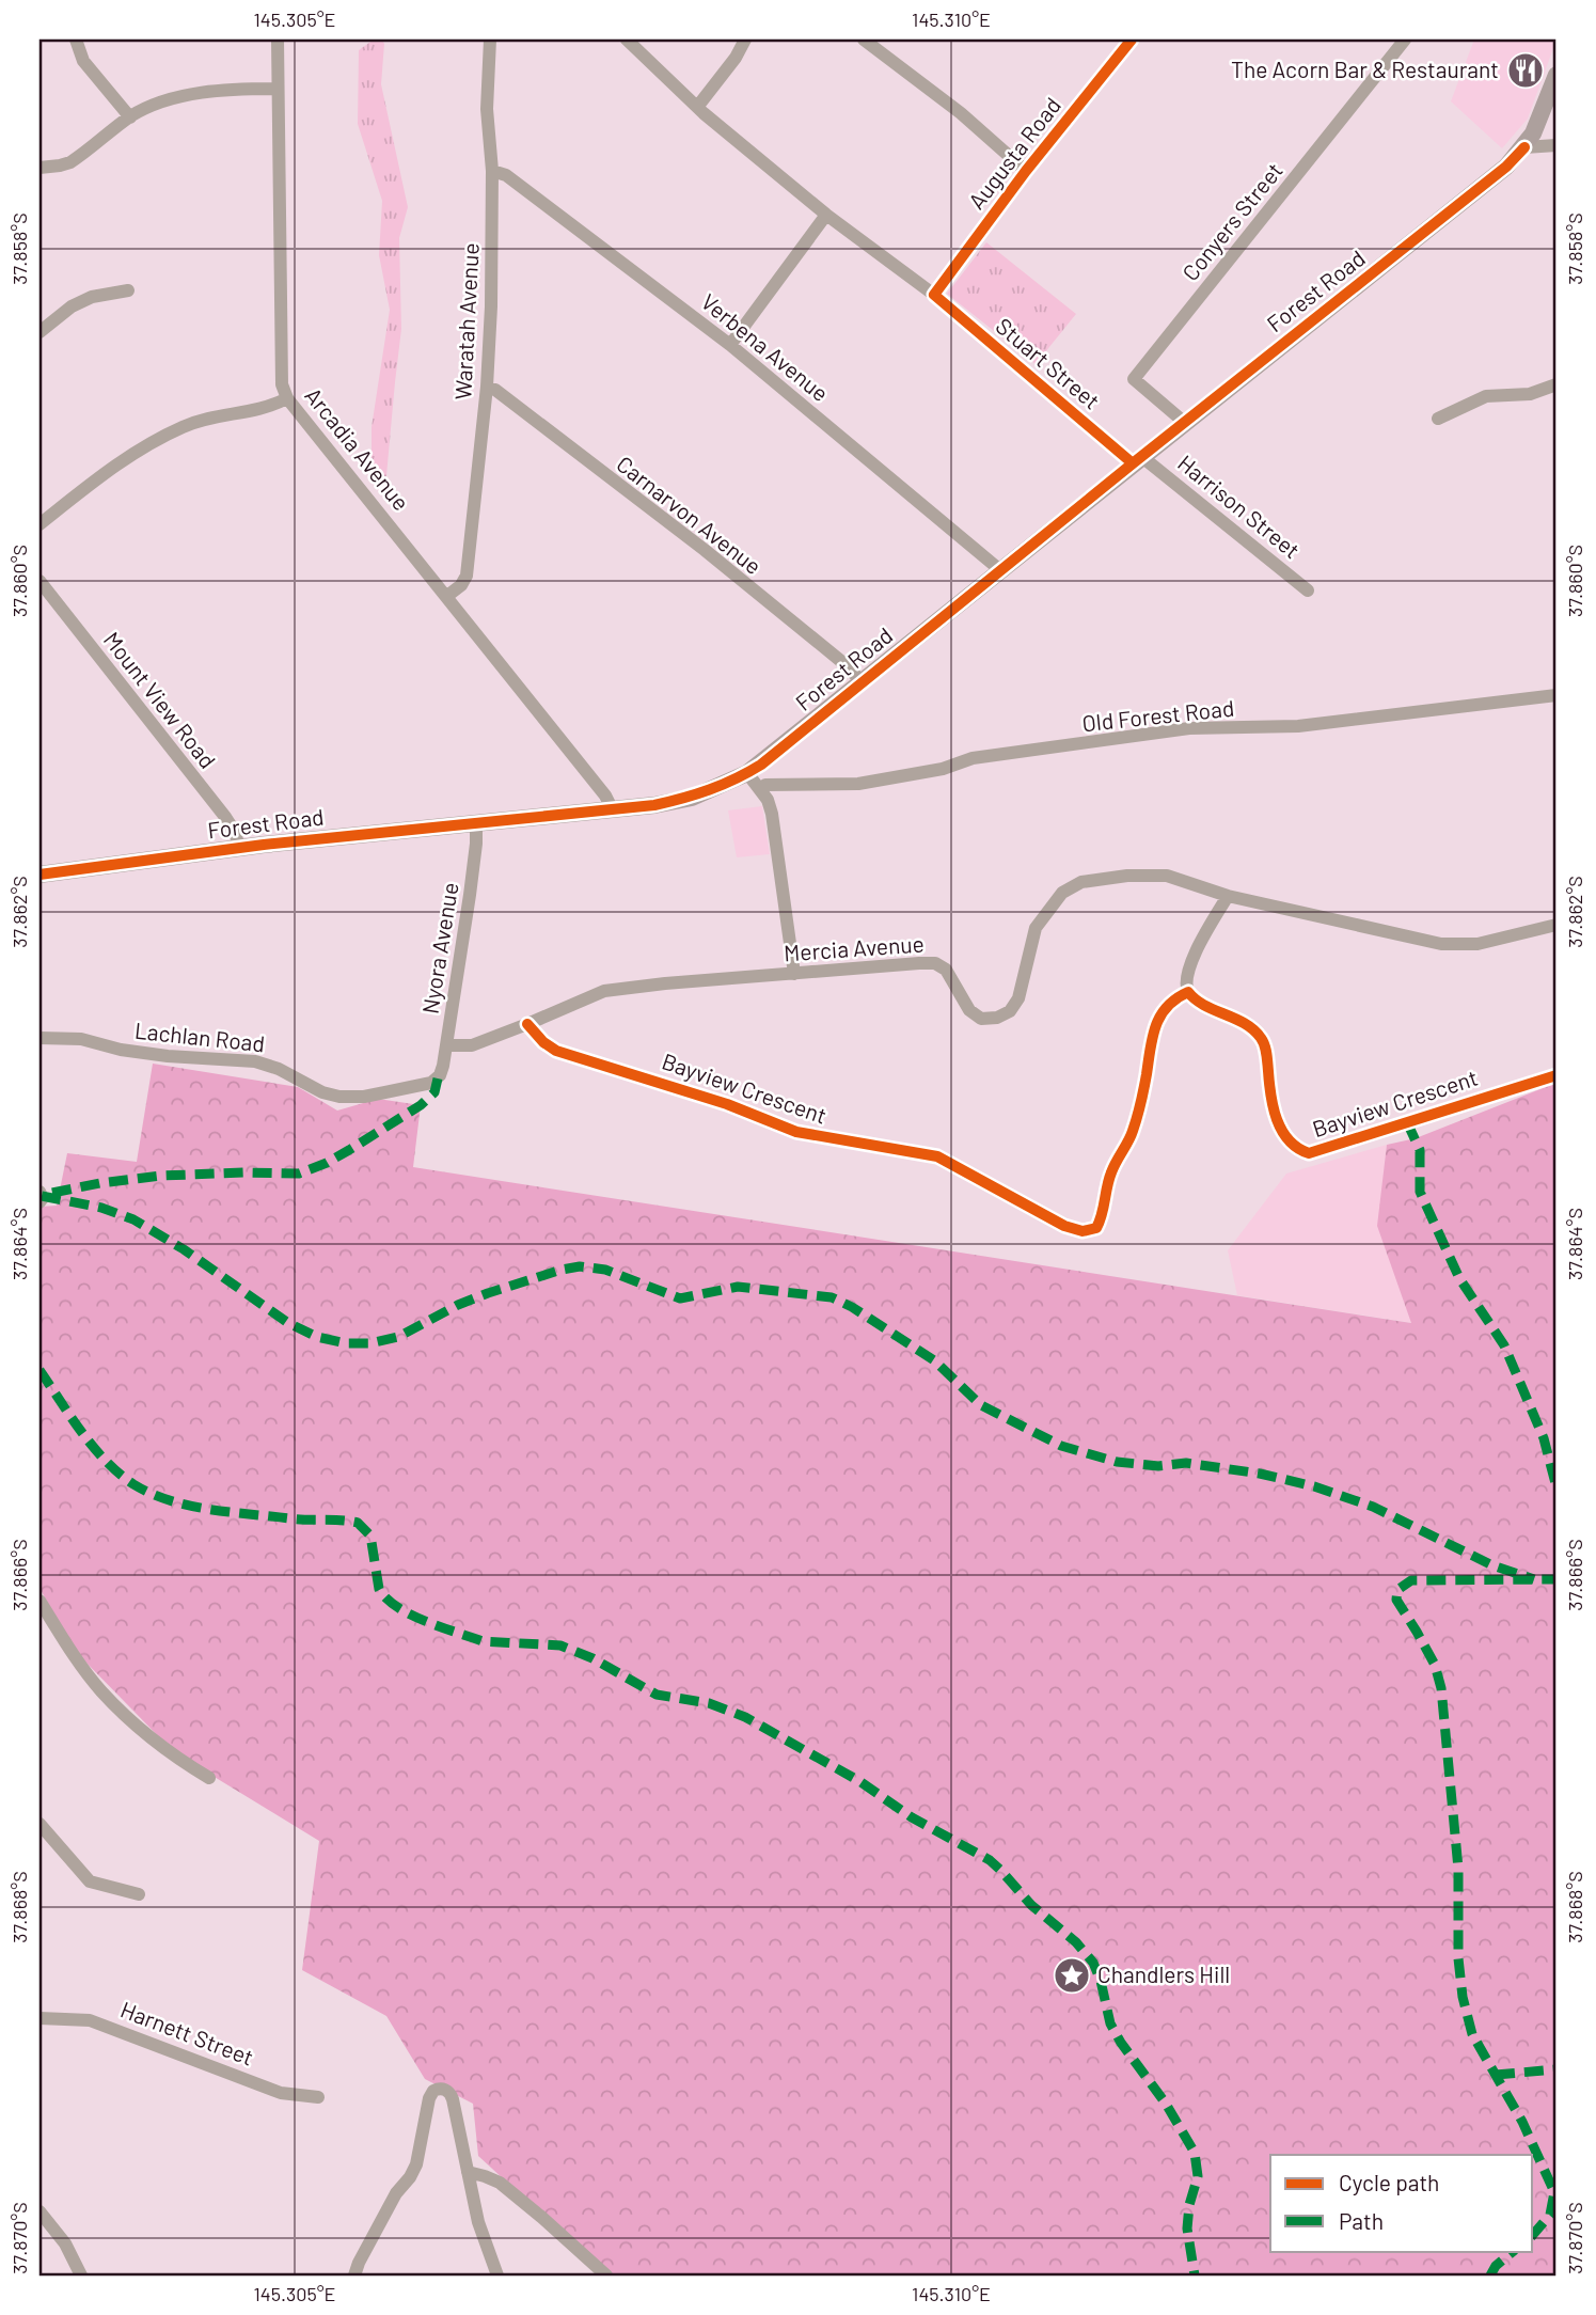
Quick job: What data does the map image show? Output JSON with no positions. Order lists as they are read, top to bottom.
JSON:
{
  "streets": {
    "main road": ["Forest Road"],
    "street": [
      "Augusta Road",
      "Conyers Street",
      "Waratah Avenue",
      "Verbena Avenue",
      "Stuart Street",
      "Arcadia Avenue",
      "Harrison Street",
      "Carnarvon Avenue",
      "Mount View Road",
      "Old Forest Road",
      "Nyora Avenue",
      "Mercia Avenue",
      "Lachlan Road",
      "Bayview Crescent",
      "Harnett Street"
    ]
  },
  "crossings": [
    ["Augusta Road", "Stuart Street"],
    ["Conyers Street", "Forest Road"],
    ["Forest Road", "Verbena Avenue"],
    ["Forest Road", "Stuart Street"],
    ["Forest Road", "Arcadia Avenue"],
    ["Forest Road", "Harrison Street"],
    ["Forest Road", "Carnarvon Avenue"],
    ["Forest Road", "Mount View Road"],
    ["Forest Road", "Nyora Avenue"],
    ["Waratah Avenue", "Verbena Avenue"],
    ["Waratah Avenue", "Arcadia Avenue"],
    ["Waratah Avenue", "Carnarvon Avenue"],
    ["Stuart Street", "Harrison Street"],
    ["Nyora Avenue", "Mercia Avenue"],
    ["Nyora Avenue", "Lachlan Road"],
    ["Mercia Avenue", "Bayview Crescent"]
  ],
  "places": {
    "restaurant": ["The Acorn Bar & Restaurant"],
    "place": ["Chandlers Hill"]
  },
  "legend": ["Cycle path", "Path"],
  "coordinates": [
    "145.305°E",
    "145.310°E",
    "37.858°S",
    "37.860°S",
    "37.862°S",
    "37.864°S",
    "37.866°S",
    "37.868°S",
    "37.870°S"
  ]
}
